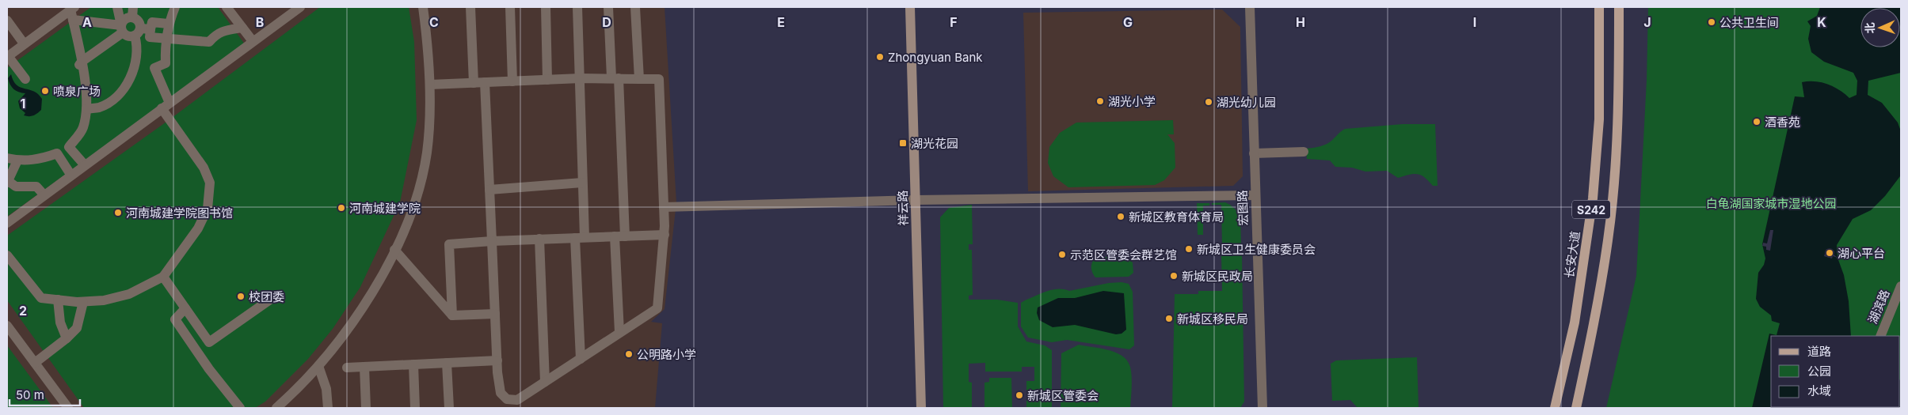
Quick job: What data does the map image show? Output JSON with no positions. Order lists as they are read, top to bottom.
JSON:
{
  "streets": {
    "main road": ["祥云路", "S242", "长安大道"],
    "street": ["宏图路", "湖滨路"]
  },
  "parks": ["白龟湖国家城市湿地公园"],
  "places": {
    "other": [
      "公共卫生间",
      "Zhongyuan Bank",
      "喷泉广场",
      "湖光小学",
      "湖光幼儿园",
      "酒香苑",
      "河南城建学院",
      "河南城建学院图书馆",
      "新城区教育体育局",
      "新城区卫生健康委员会",
      "湖心平台",
      "示范区管委会群艺馆",
      "新城区民政局",
      "校团委",
      "新城区移民局",
      "公明路小学",
      "新城区管委会"
    ],
    "transit": ["湖光花园"]
  },
  "legend": ["道路", "公园", "水域"],
  "scale_bar": "50 m",
  "north": "left",
  "grid": {
    "columns": [
      "A",
      "B",
      "C",
      "D",
      "E",
      "F",
      "G",
      "H",
      "I",
      "J",
      "K"
    ],
    "rows": ["1", "2"]
  }
}
